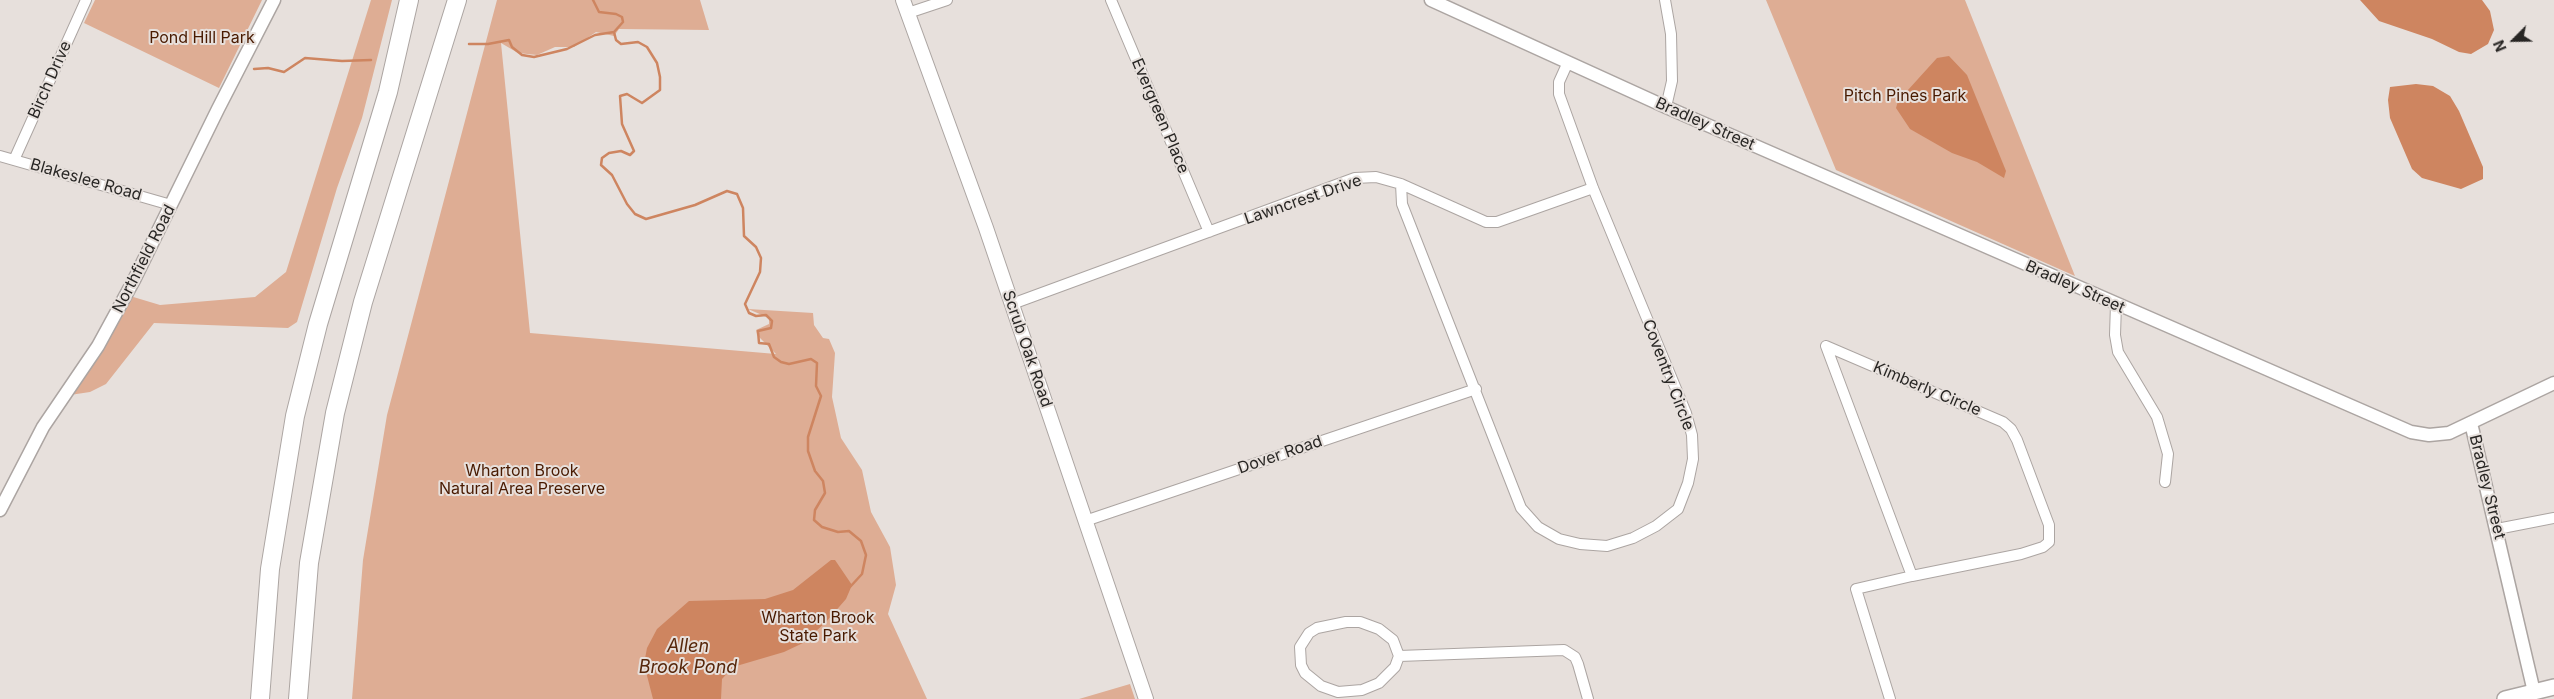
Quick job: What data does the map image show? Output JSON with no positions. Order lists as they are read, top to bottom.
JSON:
{
  "streets": {
    "main road": ["Scrub Oak Road"],
    "street": [
      "Birch Drive",
      "Evergreen Place",
      "Bradley Street",
      "Blakeslee Road",
      "Lawncrest Drive",
      "Northfield Road",
      "Coventry Circle",
      "Kimberly Circle",
      "Dover Road"
    ]
  },
  "crossings": [
    ["Birch Drive", "Blakeslee Road"],
    ["Evergreen Place", "Lawncrest Drive"],
    ["Bradley Street", "Coventry Circle"],
    ["Blakeslee Road", "Northfield Road"],
    ["Lawncrest Drive", "Scrub Oak Road"],
    ["Lawncrest Drive", "Coventry Circle"],
    ["Scrub Oak Road", "Dover Road"],
    ["Coventry Circle", "Dover Road"]
  ],
  "water": ["Allen Brook Pond"],
  "parks": [
    "Pond Hill Park",
    "Pitch Pines Park",
    "Wharton Brook Natural Area Preserve",
    "Wharton Brook State Park"
  ],
  "north": "bottom left"
}
